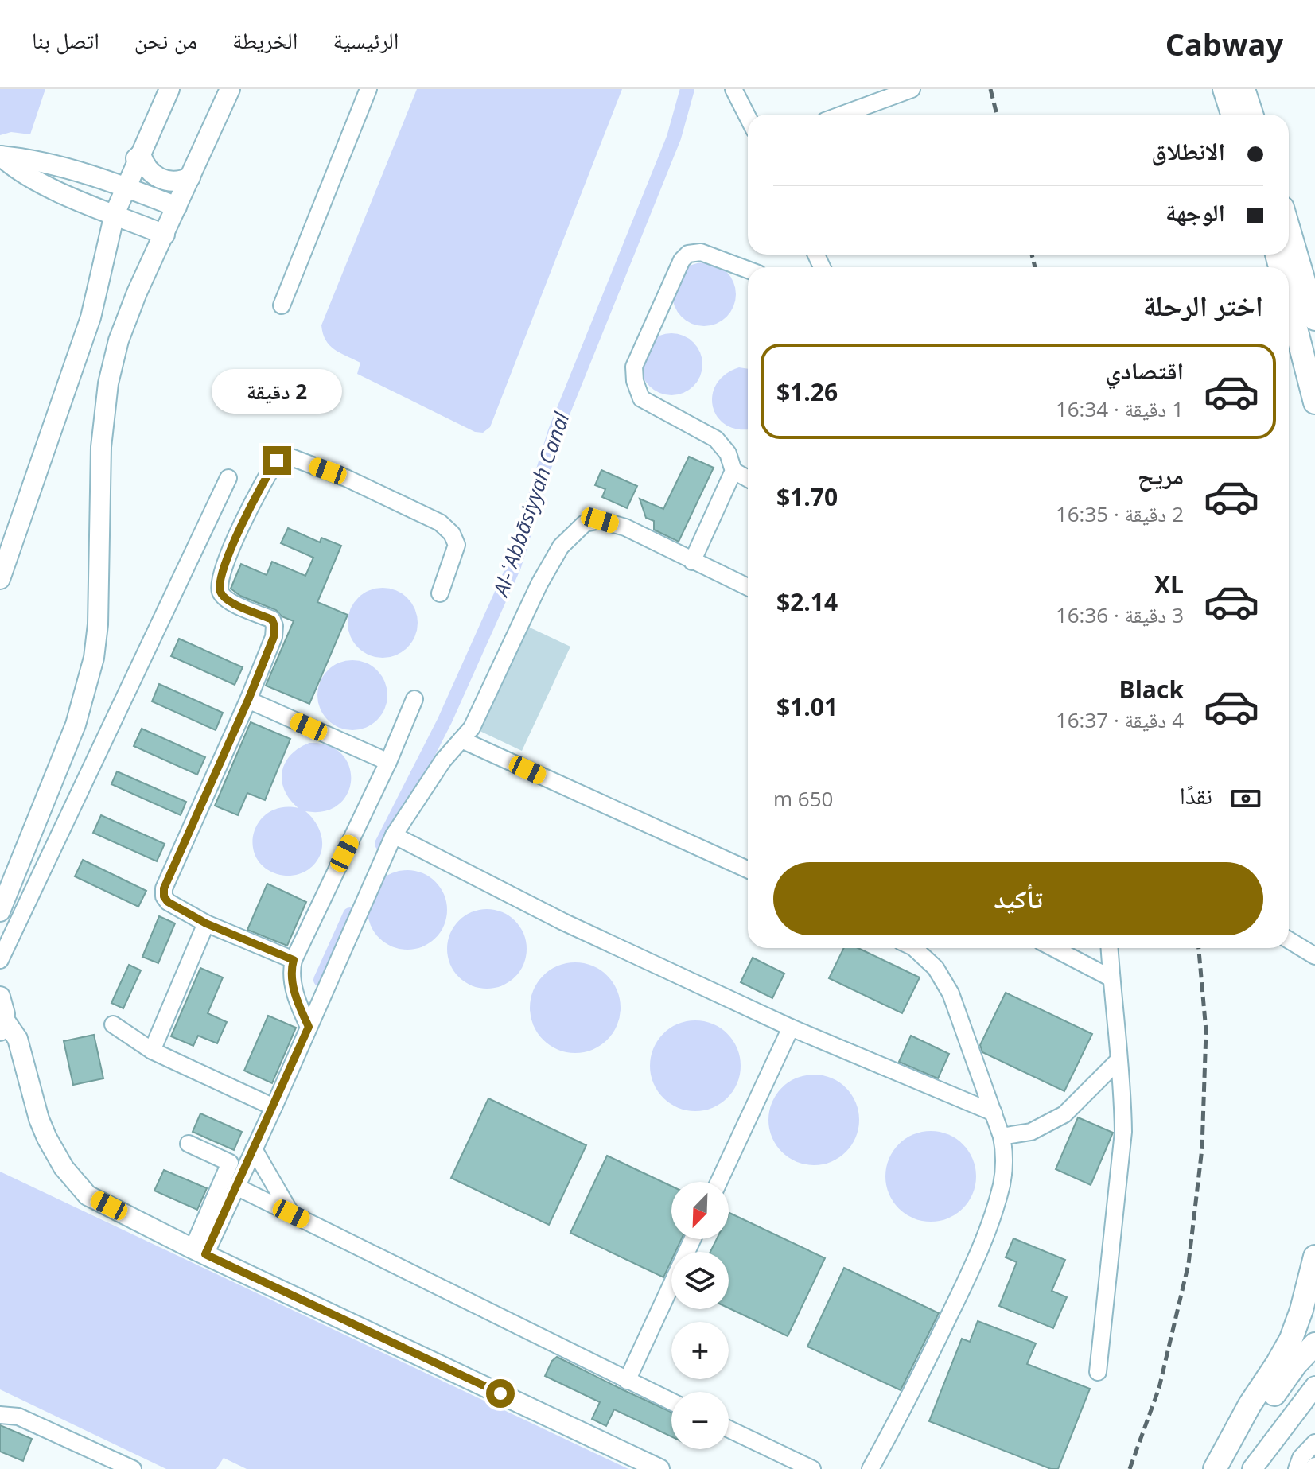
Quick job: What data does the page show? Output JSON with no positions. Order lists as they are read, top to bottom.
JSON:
{
  "water": ["Al-ʿAbbāsiyyah Canal"],
  "north": "bottom left",
  "page": {
    "header": "Cabway",
    "nav": [
      "الرئيسية",
      "الخريطة",
      "من نحن",
      "اتصل بنا"
    ],
    "banner": ["الانطلاق", "الوجهة"],
    "heading": "اختر الرحلة",
    "list": [
      {
        "name": "اقتصادي",
        "note": "1 دقيقة · 16:34",
        "value": "$1.26"
      },
      {
        "name": "مريح",
        "note": "2 دقيقة · 16:35",
        "value": "$1.70"
      },
      {
        "name": "XL",
        "note": "3 دقيقة · 16:36",
        "value": "$2.14"
      },
      {
        "name": "Black",
        "note": "4 دقيقة · 16:37",
        "value": "$1.01"
      }
    ],
    "bubble": "2 دقيقة",
    "pay": ["نقدًا", "650 m"],
    "buttons": "تأكيد",
    "map_buttons": ["+", "−"]
  }
}
